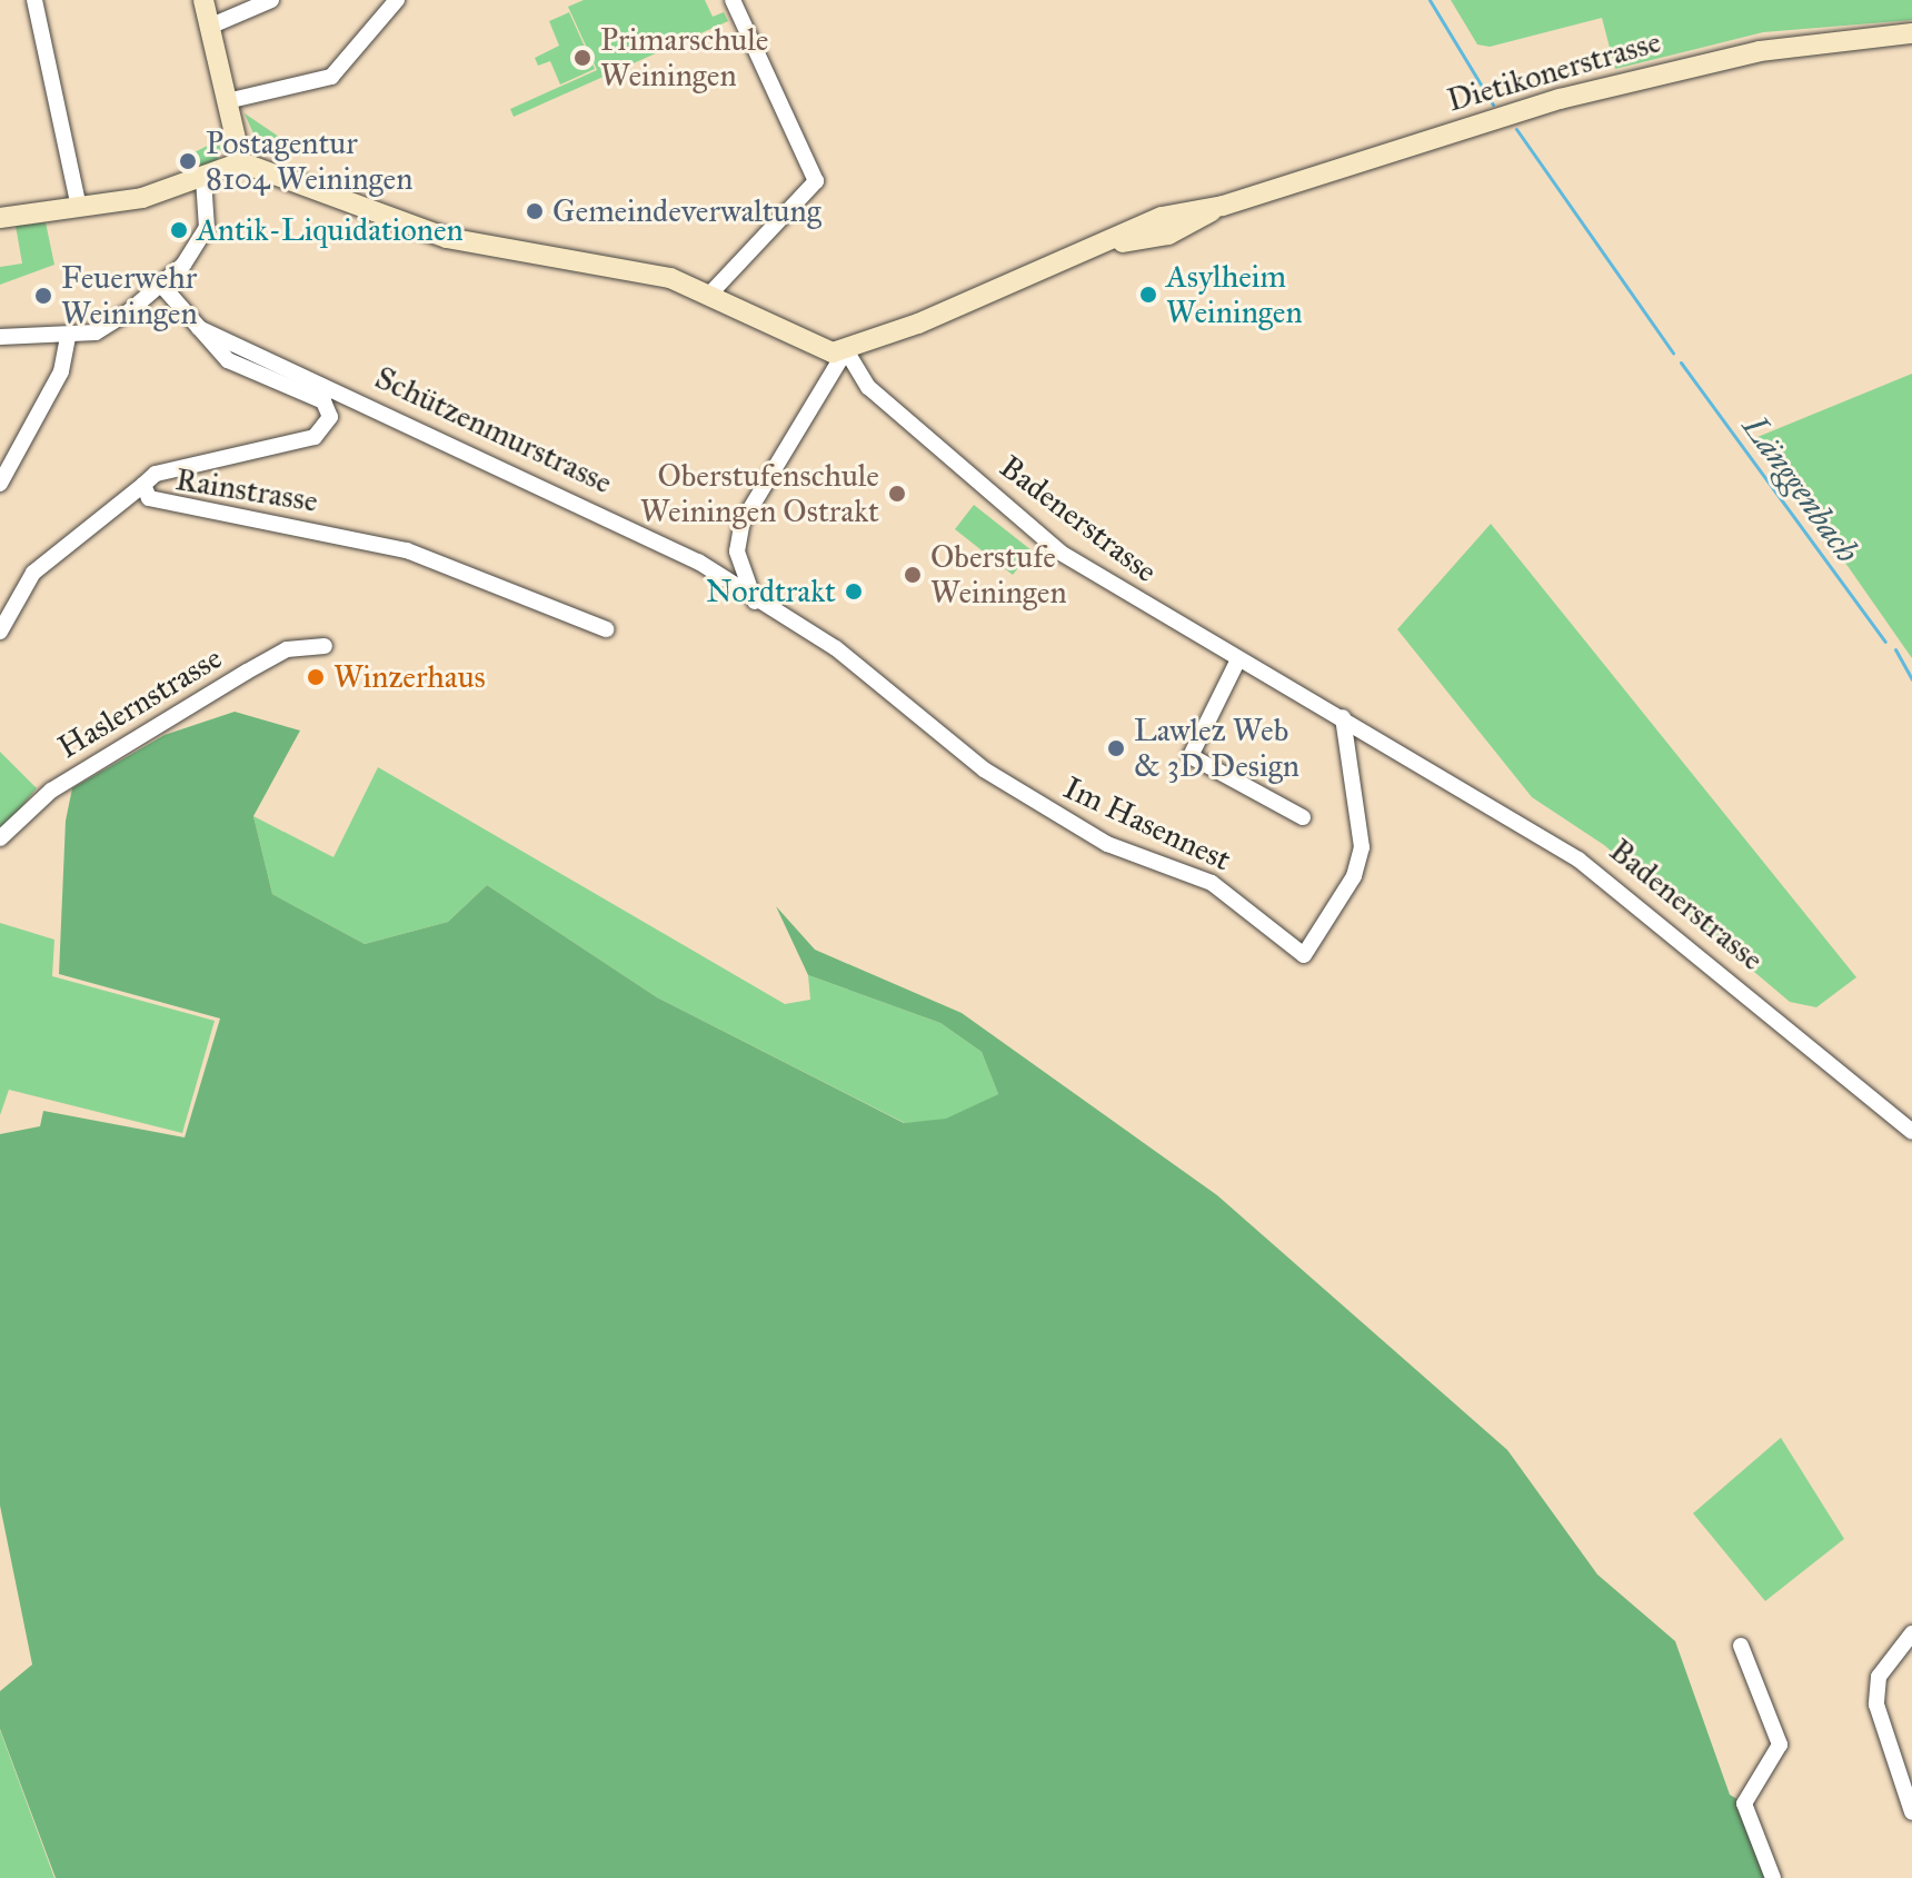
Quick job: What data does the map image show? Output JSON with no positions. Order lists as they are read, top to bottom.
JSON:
{
  "streets": {
    "street": [
      "Dietikonerstrasse",
      "Schützenmurstrasse",
      "Rainstrasse",
      "Badenerstrasse",
      "Haslernstrasse",
      "Im Hasennest"
    ]
  },
  "crossings": [
    ["Dietikonerstrasse", "Badenerstrasse"],
    ["Schützenmurstrasse", "Rainstrasse"],
    ["Schützenmurstrasse", "Im Hasennest"],
    ["Badenerstrasse", "Im Hasennest"]
  ],
  "water": ["Länggenbach"],
  "places": [
    "Primarschule Weiningen",
    "Postagentur 8104 Weiningen",
    "Gemeindeverwaltung",
    "Antik-Liquidationen",
    "Asylheim Weiningen",
    "Feuerwehr Weiningen",
    "Oberstufenschule Weiningen Ostrakt",
    "Oberstufe Weiningen",
    "Nordtrakt",
    "Winzerhaus",
    "Lawlez Web & 3D Design"
  ]
}
